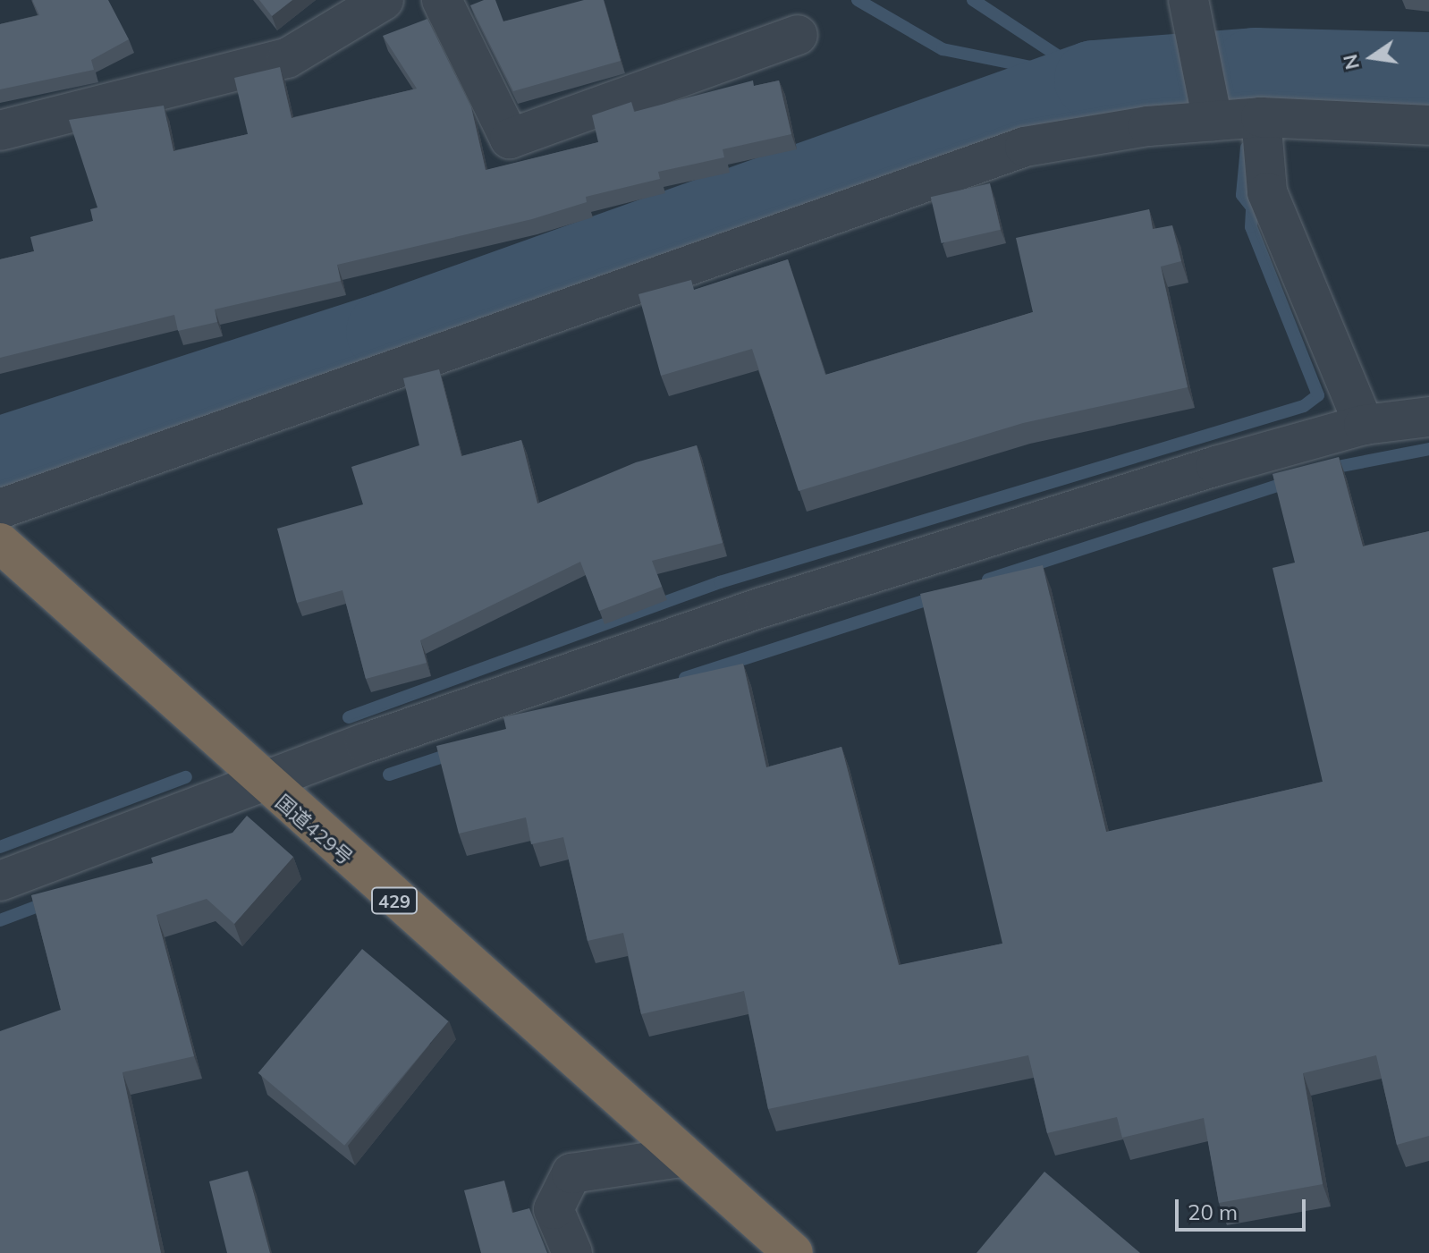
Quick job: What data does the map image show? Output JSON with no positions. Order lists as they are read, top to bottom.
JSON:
{
  "streets": {
    "highway": ["国道429号", "429"]
  },
  "scale_bar": "20 m",
  "north": "left"
}
